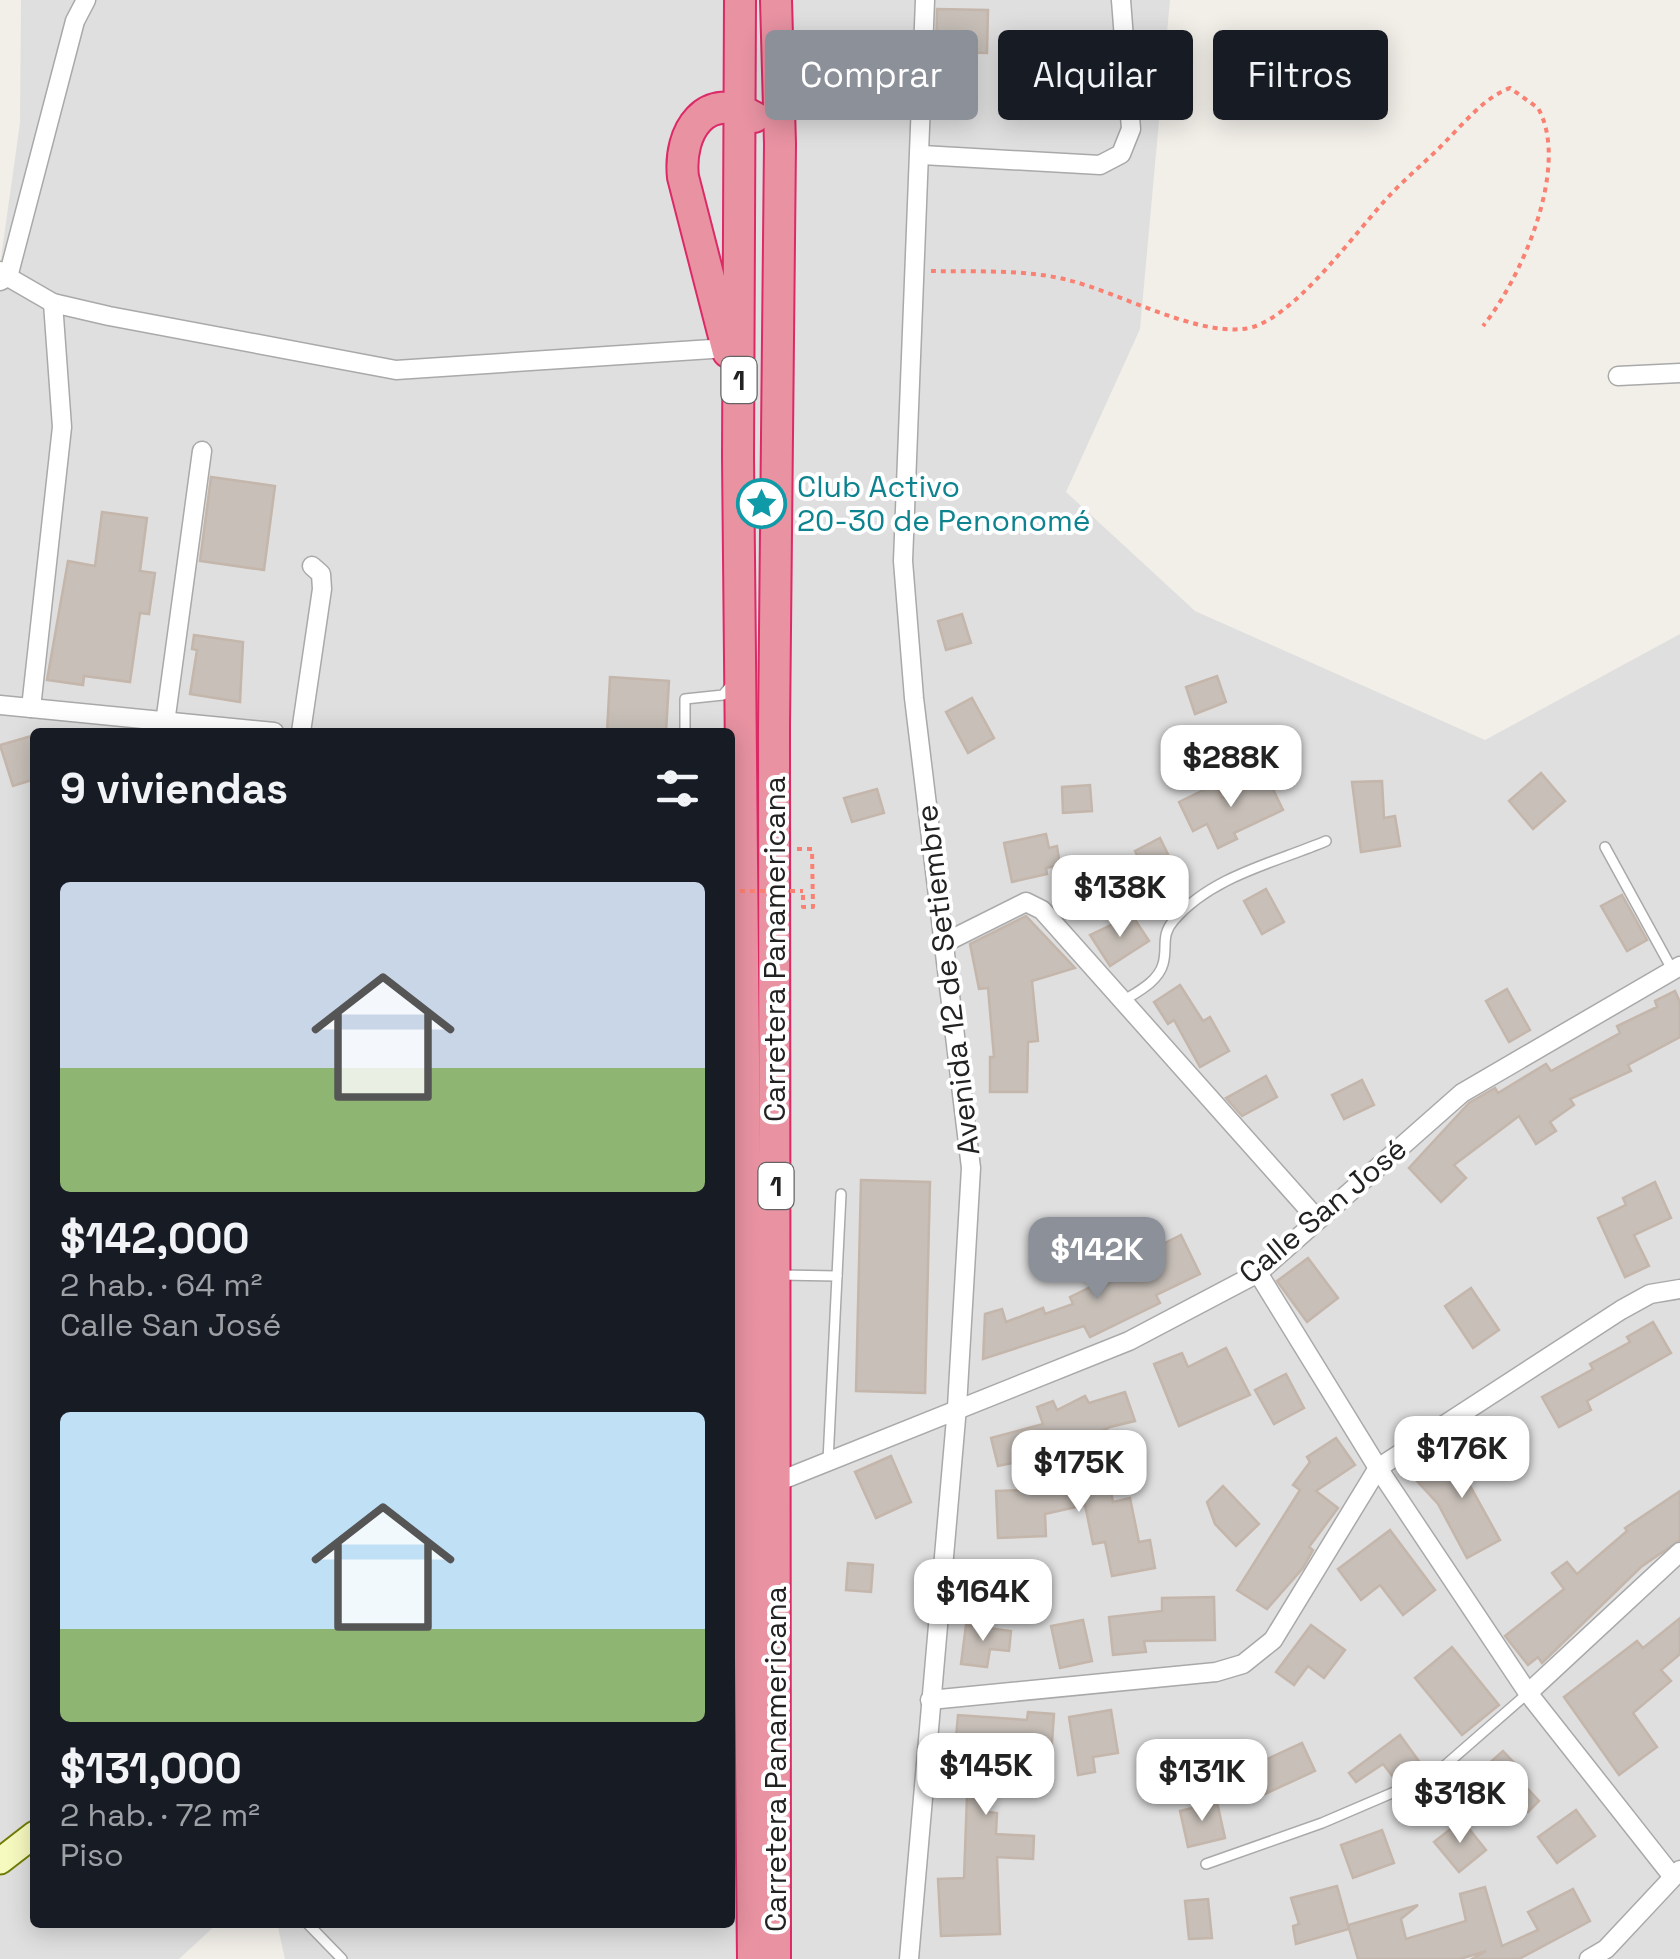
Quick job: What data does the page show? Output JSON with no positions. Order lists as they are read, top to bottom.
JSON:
{
  "streets": {
    "highway": ["1", "Carretera Panamericana"],
    "street": ["Avenida 12 de Setiembre", "Calle San José"]
  },
  "crossings": [
    ["Carretera Panamericana", "Calle San José"],
    ["Avenida 12 de Setiembre", "Calle San José"]
  ],
  "places": {
    "place": ["Club Activo 20-30 de Penonomé"]
  },
  "page": {
    "chip": ["Comprar", "Alquilar", "Filtros"],
    "price": [
      "$288K",
      "$138K",
      "$142K",
      "$176K",
      "$175K",
      "$164K",
      "$145K",
      "$131K",
      "$318K"
    ],
    "heading": "9 viviendas",
    "list": [
      {
        "name": "$142,000",
        "note": "2 hab. · 64 m² · Calle San José"
      },
      {
        "name": "$131,000",
        "note": "2 hab. · 72 m² · Piso"
      }
    ]
  }
}
